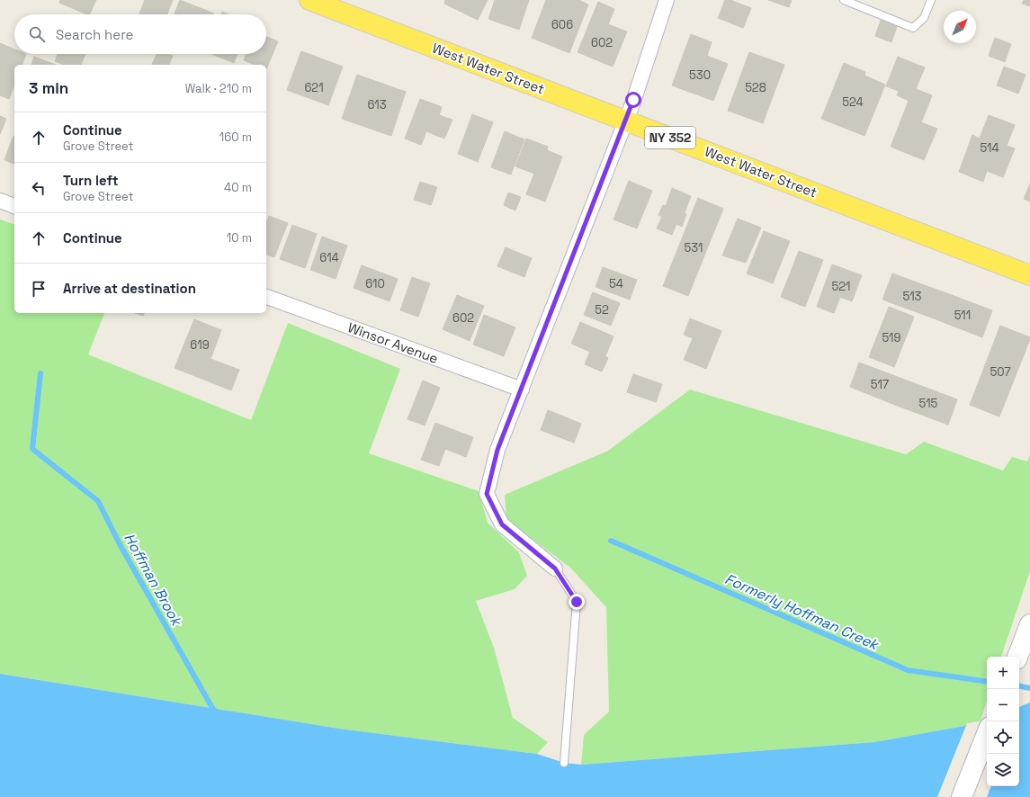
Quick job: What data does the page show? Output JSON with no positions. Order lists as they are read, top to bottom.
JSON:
{
  "streets": {
    "main road": ["West Water Street", "NY 352"],
    "street": ["Winsor Avenue"]
  },
  "water": ["Hoffman Brook", "Formerly Hoffman Creek"],
  "house_numbers": [
    "606",
    "602",
    "530",
    "621",
    "528",
    "524",
    "613",
    "514",
    "531",
    "614",
    "610",
    "54",
    "521",
    "513",
    "52",
    "511",
    "602",
    "519",
    "619",
    "507",
    "517",
    "515"
  ],
  "north": "top right",
  "page": {
    "search": "Search here",
    "heading": ["3 min", "Walk · 210 m"],
    "list": [
      ["Continue", "Grove Street", "160 m"],
      ["Turn left", "Grove Street", "40 m"],
      ["Continue", "10 m"],
      "Arrive at destination"
    ],
    "map_buttons": ["+", "−"]
  }
}
